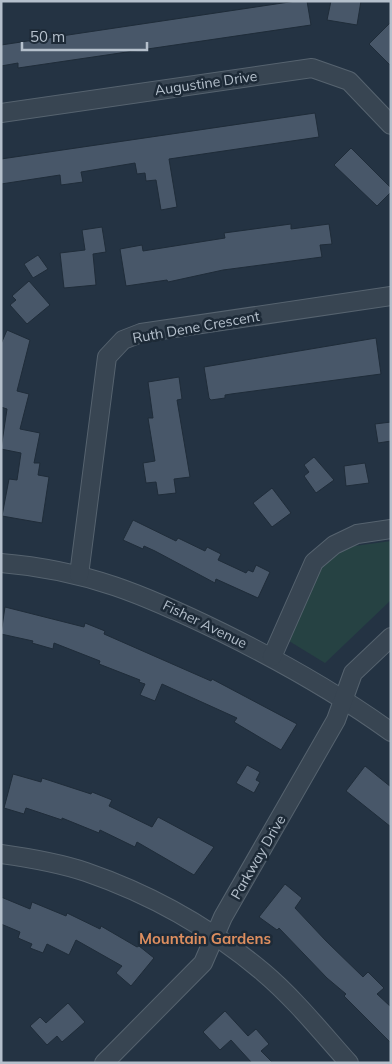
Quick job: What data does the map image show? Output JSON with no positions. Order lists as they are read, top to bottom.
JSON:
{
  "streets": {
    "street": [
      "Augustine Drive",
      "Ruth Dene Crescent",
      "Fisher Avenue",
      "Parkway Drive"
    ]
  },
  "crossings": [
    ["Ruth Dene Crescent", "Fisher Avenue"],
    ["Fisher Avenue", "Parkway Drive"]
  ],
  "districts": ["Mountain Gardens"],
  "scale_bar": "50 m"
}
